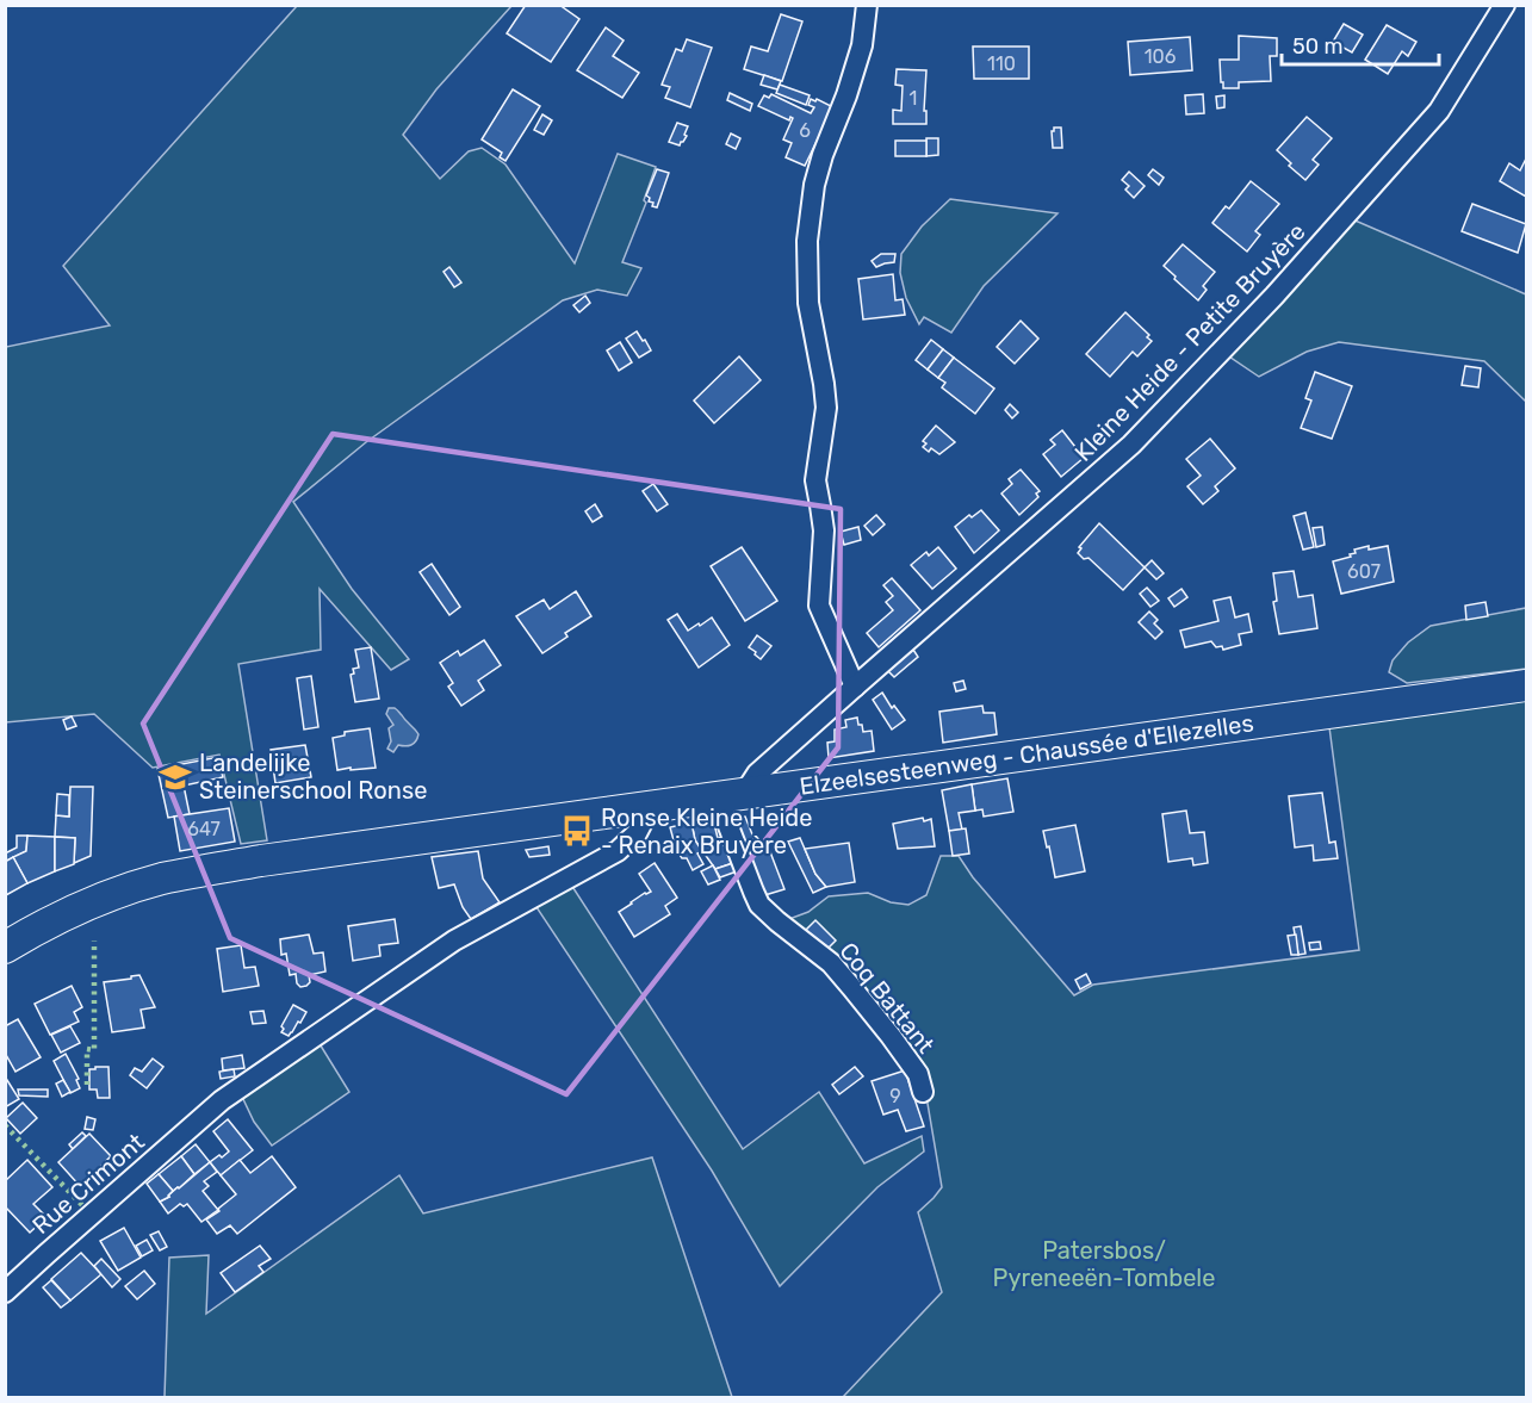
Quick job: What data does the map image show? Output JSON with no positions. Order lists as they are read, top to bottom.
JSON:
{
  "streets": {
    "main road": ["Elzeelsesteenweg - Chaussée d'Ellezelles"],
    "street": ["Kleine Heide - Petite Bruyère", "Coq Battant", "Rue Crimont"]
  },
  "crossings": [
    ["Kleine Heide - Petite Bruyère", "Elzeelsesteenweg - Chaussée d'Ellezelles"],
    ["Kleine Heide - Petite Bruyère", "Coq Battant"],
    ["Elzeelsesteenweg - Chaussée d'Ellezelles", "Coq Battant"],
    ["Elzeelsesteenweg - Chaussée d'Ellezelles", "Rue Crimont"]
  ],
  "parks": ["Patersbos/ Pyreneeën-Tombele"],
  "places": {
    "school or university": ["Landelijke Steinerschool Ronse"],
    "bus stop": ["Ronse Kleine Heide - Renaix Bruyère"]
  },
  "house_numbers": [
    "106",
    "110",
    "1",
    "6",
    "607",
    "647",
    "9"
  ],
  "scale_bar": "50 m"
}
